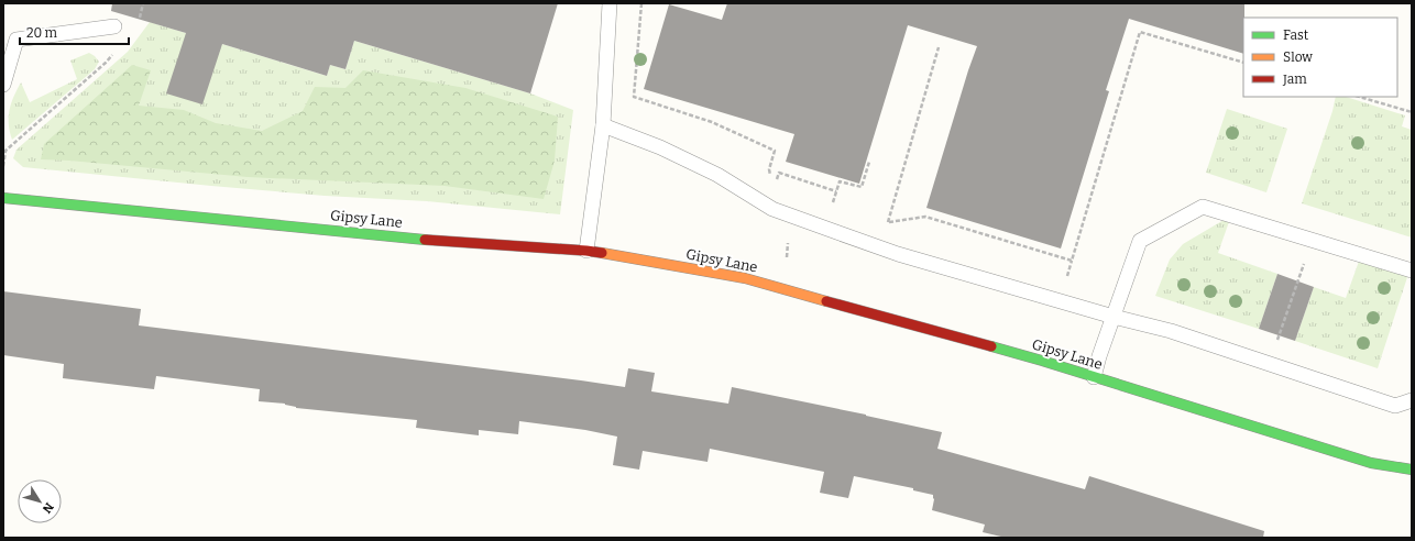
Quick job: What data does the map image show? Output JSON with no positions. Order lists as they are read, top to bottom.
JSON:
{
  "streets": {
    "street": ["Gipsy Lane"]
  },
  "legend": ["Fast", "Slow", "Jam"],
  "scale_bar": "20 m",
  "north": "bottom right"
}
